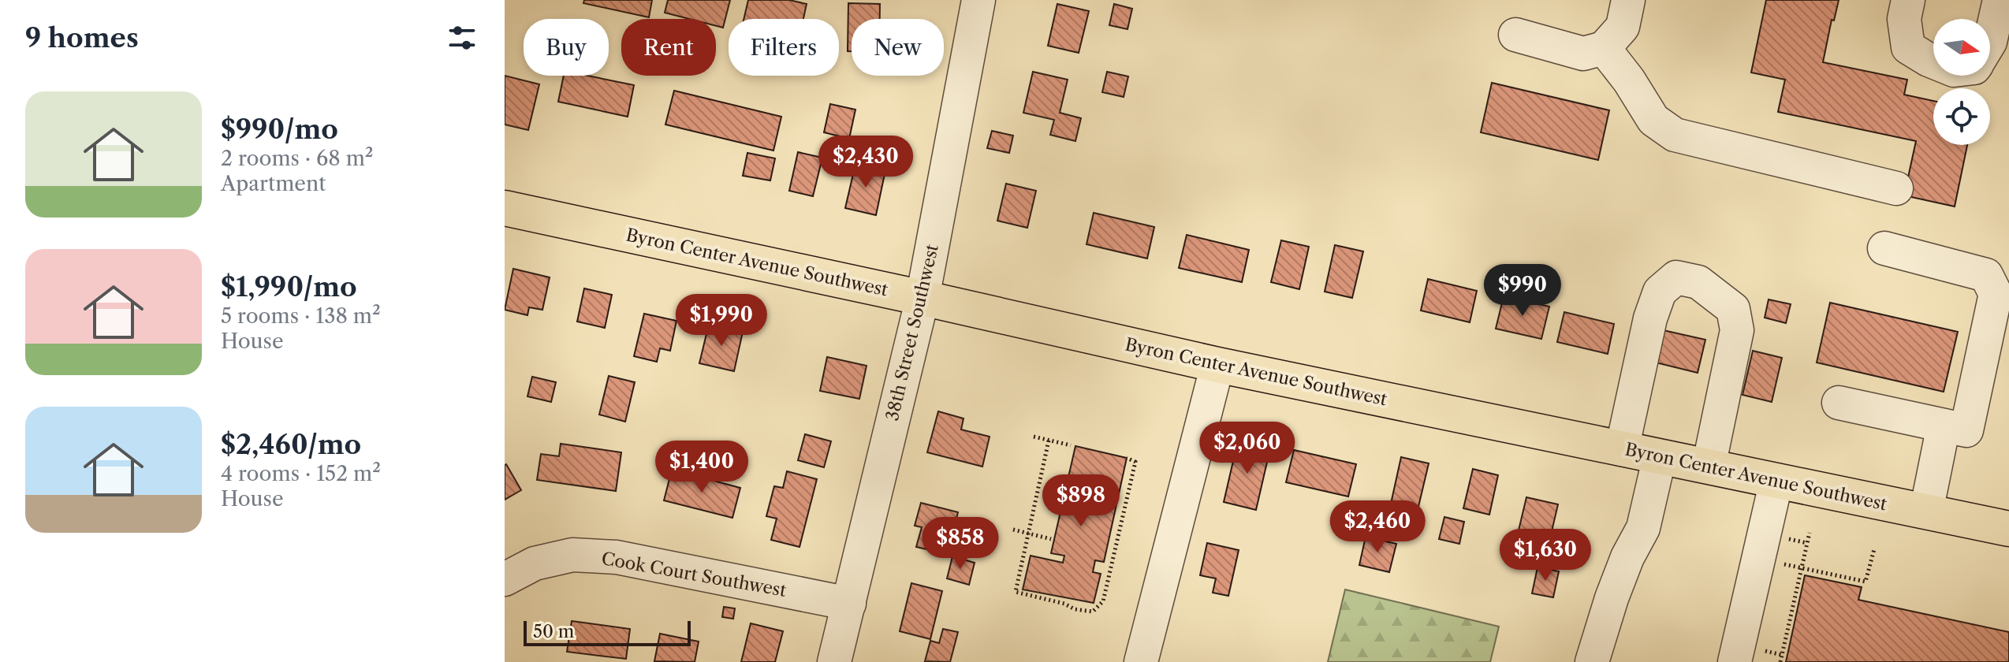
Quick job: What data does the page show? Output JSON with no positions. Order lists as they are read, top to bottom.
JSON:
{
  "streets": {
    "main road": ["Byron Center Avenue Southwest"],
    "street": ["38th Street Southwest", "Cook Court Southwest"]
  },
  "crossings": [
    ["Byron Center Avenue Southwest", "38th Street Southwest"],
    ["38th Street Southwest", "Cook Court Southwest"]
  ],
  "scale_bar": "50 m",
  "north": "right",
  "page": {
    "heading": "9 homes",
    "chip": [
      "Buy",
      "Rent",
      "Filters",
      "New"
    ],
    "list": [
      {
        "name": "$990/mo",
        "note": "2 rooms · 68 m² · Apartment"
      },
      {
        "name": "$1,990/mo",
        "note": "5 rooms · 138 m² · House"
      },
      {
        "name": "$2,460/mo",
        "note": "4 rooms · 152 m² · House"
      }
    ],
    "price": [
      "$2,430",
      "$990",
      "$1,990",
      "$2,060",
      "$1,400",
      "$898",
      "$2,460",
      "$858",
      "$1,630"
    ],
    "scale": "50 m"
  }
}
